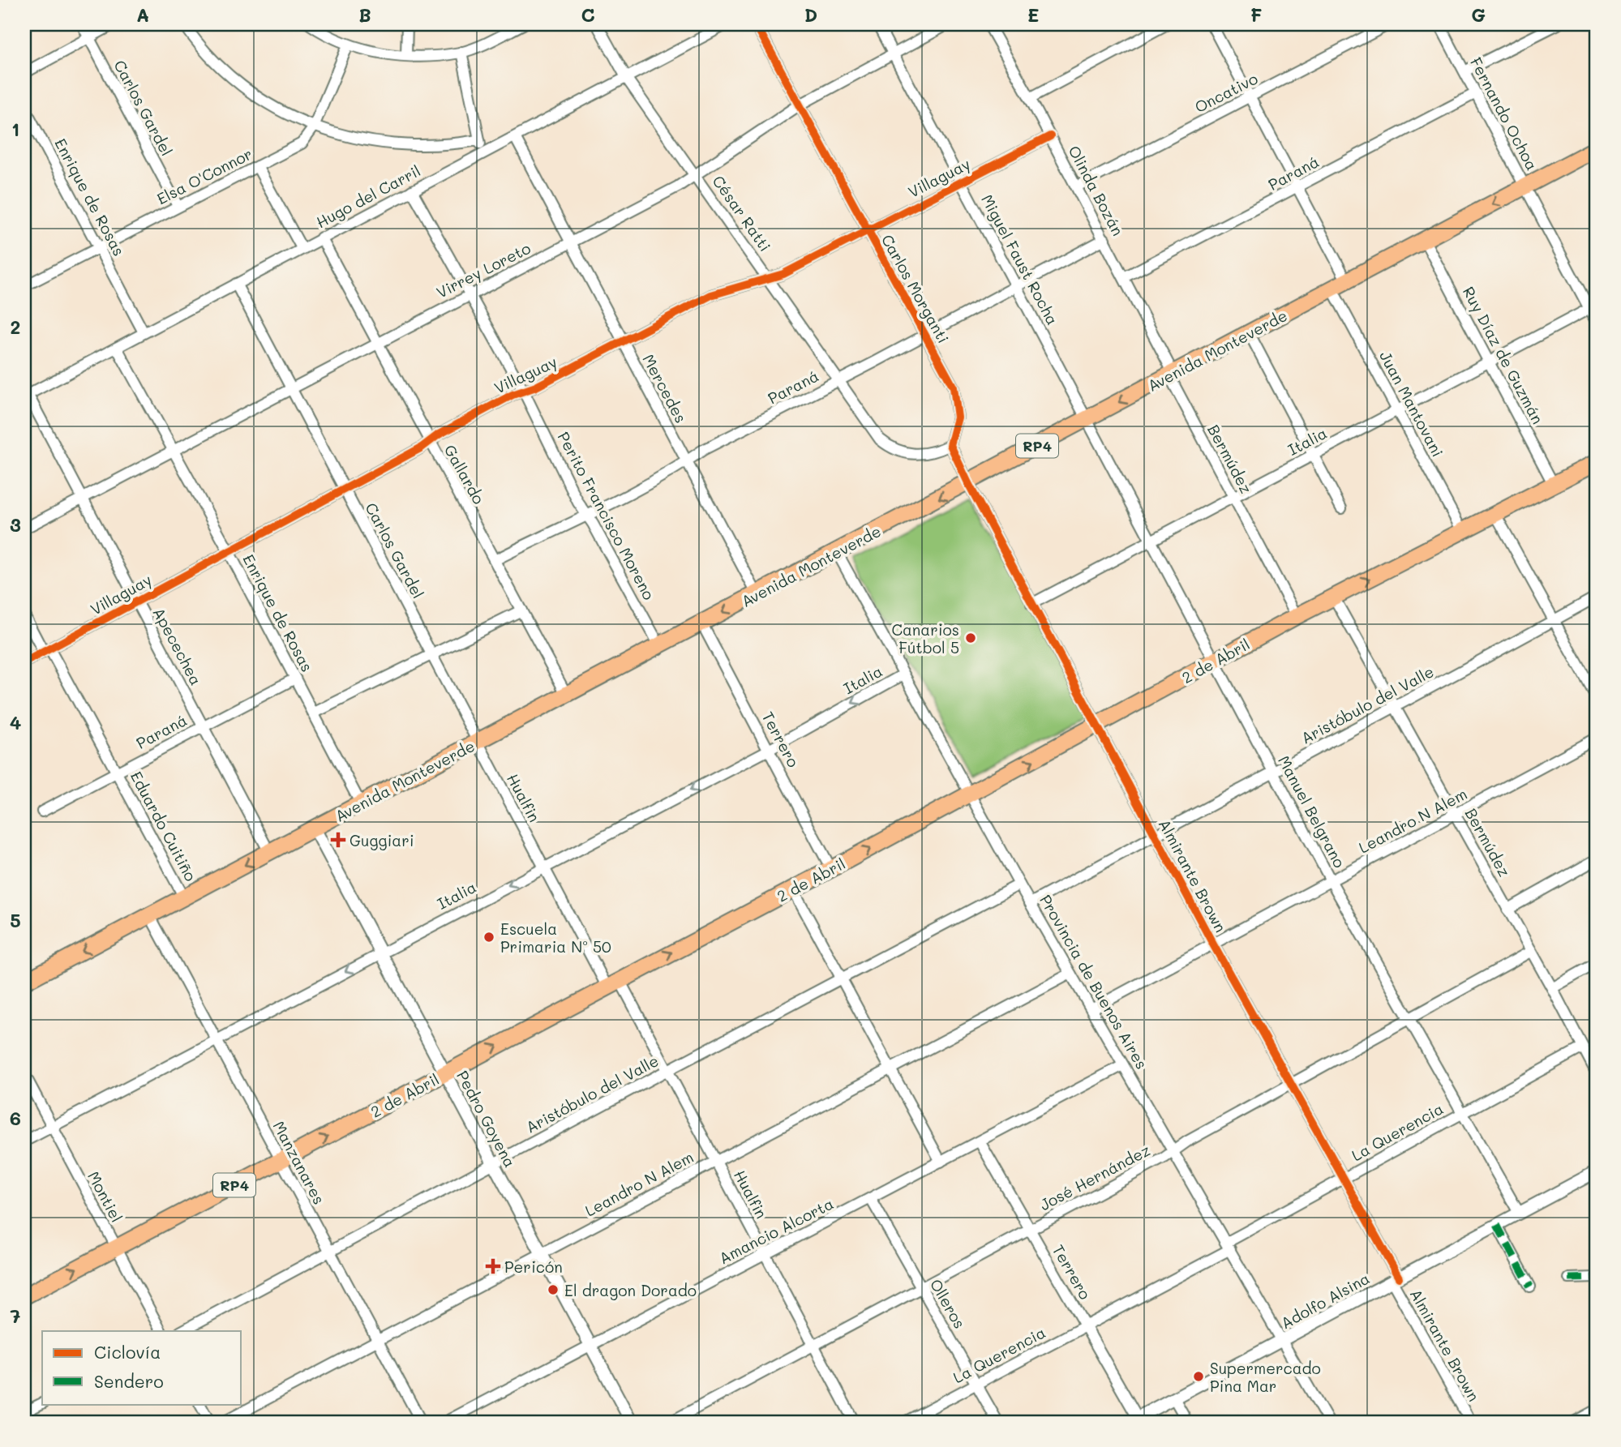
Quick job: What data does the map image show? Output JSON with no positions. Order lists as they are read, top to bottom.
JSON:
{
  "streets": {
    "main road": ["Avenida Monteverde", "RP4", "2 de Abril"],
    "street": [
      "Oncativo",
      "Carlos Gardel",
      "Fernando Ochoa",
      "Paraná",
      "Elsa O'Connor",
      "Villaguay",
      "Olinda Bozán",
      "Hugo del Carril",
      "Enrique de Rosas",
      "César Ratti",
      "Miguel Faust Rocha",
      "Virrey Loreto",
      "Carlos Morganti",
      "Ruy Díaz de Guzmán",
      "Mercedes",
      "Juan Mantovani",
      "Italia",
      "Bermúdez",
      "Gallardo",
      "Perito Francisco Moreno",
      "Apecechea",
      "Aristóbulo del Valle",
      "Terrero",
      "Hualfin",
      "Manuel Belgrano",
      "Leandro N Alem",
      "Eduardo Cuitiño",
      "Almirante Brown",
      "Provincia de Buenos Aires",
      "Pedro Goyena",
      "La Querencia",
      "Manzanares",
      "José Hernández",
      "Montiel",
      "Amancio Alcorta",
      "Adolfo Alsina",
      "Olleros"
    ]
  },
  "crossings": [
    ["Oncativo", "Olinda Bozán"],
    ["Carlos Gardel", "Elsa O'Connor"],
    ["Carlos Gardel", "Villaguay"],
    ["Carlos Gardel", "Hugo del Carril"],
    ["Carlos Gardel", "Virrey Loreto"],
    ["Carlos Gardel", "Avenida Monteverde"],
    ["Carlos Gardel", "Hualfin"],
    ["Fernando Ochoa", "Paraná"],
    ["Fernando Ochoa", "Avenida Monteverde"],
    ["Fernando Ochoa", "Italia"],
    ["Paraná", "Olinda Bozán"],
    ["Paraná", "Enrique de Rosas"],
    ["Paraná", "César Ratti"],
    ["Paraná", "Miguel Faust Rocha"],
    ["Paraná", "Carlos Morganti"],
    ["Paraná", "Mercedes"],
    ["Paraná", "Gallardo"],
    ["Paraná", "Perito Francisco Moreno"],
    ["Paraná", "Apecechea"],
    ["Paraná", "Eduardo Cuitiño"],
    ["Elsa O'Connor", "Enrique de Rosas"],
    ["Villaguay", "Olinda Bozán"],
    ["Villaguay", "Enrique de Rosas"],
    ["Villaguay", "César Ratti"],
    ["Villaguay", "Miguel Faust Rocha"],
    ["Villaguay", "Carlos Morganti"],
    ["Villaguay", "Mercedes"],
    ["Villaguay", "Gallardo"],
    ["Villaguay", "Perito Francisco Moreno"],
    ["Villaguay", "Apecechea"],
    ["Villaguay", "Eduardo Cuitiño"],
    ["Olinda Bozán", "Avenida Monteverde"],
    ["Olinda Bozán", "Bermúdez"],
    ["Hugo del Carril", "Enrique de Rosas"],
    ["Hugo del Carril", "César Ratti"],
    ["Hugo del Carril", "Mercedes"],
    ["Hugo del Carril", "Gallardo"],
    ["Hugo del Carril", "Perito Francisco Moreno"],
    ["Hugo del Carril", "Apecechea"],
    ["Enrique de Rosas", "Virrey Loreto"],
    ["Enrique de Rosas", "Avenida Monteverde"],
    ["César Ratti", "Virrey Loreto"],
    ["César Ratti", "Carlos Morganti"],
    ["Miguel Faust Rocha", "Virrey Loreto"],
    ["Miguel Faust Rocha", "Avenida Monteverde"],
    ["Miguel Faust Rocha", "Manuel Belgrano"],
    ["Virrey Loreto", "Carlos Morganti"],
    ["Virrey Loreto", "Mercedes"],
    ["Virrey Loreto", "Gallardo"],
    ["Virrey Loreto", "Perito Francisco Moreno"],
    ["Virrey Loreto", "Apecechea"],
    ["Avenida Monteverde", "Ruy Díaz de Guzmán"],
    ["Avenida Monteverde", "Mercedes"],
    ["Avenida Monteverde", "Juan Mantovani"],
    ["Avenida Monteverde", "Bermúdez"],
    ["Avenida Monteverde", "Gallardo"],
    ["Avenida Monteverde", "Perito Francisco Moreno"],
    ["Avenida Monteverde", "Apecechea"],
    ["Avenida Monteverde", "Terrero"],
    ["Avenida Monteverde", "Hualfin"],
    ["Avenida Monteverde", "Manuel Belgrano"],
    ["Avenida Monteverde", "Eduardo Cuitiño"],
    ["Avenida Monteverde", "Almirante Brown"],
    ["Avenida Monteverde", "Provincia de Buenos Aires"],
    ["Avenida Monteverde", "Pedro Goyena"],
    ["Avenida Monteverde", "Manzanares"],
    ["Ruy Díaz de Guzmán", "Italia"],
    ["Ruy Díaz de Guzmán", "2 de Abril"],
    ["Juan Mantovani", "Italia"],
    ["Juan Mantovani", "2 de Abril"],
    ["Italia", "Bermúdez"],
    ["Italia", "Terrero"],
    ["Italia", "Hualfin"],
    ["Italia", "Manuel Belgrano"],
    ["Italia", "Almirante Brown"],
    ["Italia", "Provincia de Buenos Aires"],
    ["Italia", "Pedro Goyena"],
    ["Italia", "Manzanares"],
    ["Italia", "Montiel"],
    ["Bermúdez", "2 de Abril"],
    ["Bermúdez", "Aristóbulo del Valle"],
    ["Bermúdez", "Leandro N Alem"],
    ["Bermúdez", "La Querencia"],
    ["Bermúdez", "José Hernández"],
    ["2 de Abril", "Terrero"],
    ["2 de Abril", "Hualfin"],
    ["2 de Abril", "Manuel Belgrano"],
    ["2 de Abril", "Almirante Brown"],
    ["2 de Abril", "Provincia de Buenos Aires"],
    ["2 de Abril", "Pedro Goyena"],
    ["2 de Abril", "Manzanares"],
    ["2 de Abril", "Montiel"],
    ["Aristóbulo del Valle", "Hualfin"],
    ["Aristóbulo del Valle", "Manuel Belgrano"],
    ["Aristóbulo del Valle", "Almirante Brown"],
    ["Aristóbulo del Valle", "Provincia de Buenos Aires"],
    ["Aristóbulo del Valle", "Pedro Goyena"],
    ["Aristóbulo del Valle", "Manzanares"],
    ["Terrero", "La Querencia"],
    ["Terrero", "José Hernández"],
    ["Terrero", "Amancio Alcorta"],
    ["Terrero", "Adolfo Alsina"],
    ["Hualfin", "Leandro N Alem"],
    ["Hualfin", "José Hernández"],
    ["Hualfin", "Amancio Alcorta"],
    ["Manuel Belgrano", "Leandro N Alem"],
    ["Manuel Belgrano", "La Querencia"],
    ["Manuel Belgrano", "José Hernández"],
    ["Manuel Belgrano", "Adolfo Alsina"],
    ["Leandro N Alem", "Almirante Brown"],
    ["Leandro N Alem", "Provincia de Buenos Aires"],
    ["Leandro N Alem", "Pedro Goyena"],
    ["Leandro N Alem", "Manzanares"],
    ["Almirante Brown", "La Querencia"],
    ["Almirante Brown", "José Hernández"],
    ["Almirante Brown", "Adolfo Alsina"],
    ["Provincia de Buenos Aires", "La Querencia"],
    ["Provincia de Buenos Aires", "José Hernández"],
    ["Provincia de Buenos Aires", "Amancio Alcorta"],
    ["Provincia de Buenos Aires", "Adolfo Alsina"],
    ["Pedro Goyena", "Amancio Alcorta"],
    ["La Querencia", "Olleros"],
    ["José Hernández", "Olleros"],
    ["Amancio Alcorta", "Olleros"]
  ],
  "one_way": ["Avenida Monteverde", "Italia", "2 de Abril"],
  "places": {
    "other": [
      "Canarios Fútbol 5",
      "Escuela Primaria Nº 50",
      "El dragon Dorado",
      "Supermercado Pina Mar"
    ],
    "health": ["Guggiari", "Pericón"]
  },
  "legend": ["Ciclovía", "Sendero"],
  "grid": {
    "columns": [
      "A",
      "B",
      "C",
      "D",
      "E",
      "F",
      "G"
    ],
    "rows": [
      "1",
      "2",
      "3",
      "4",
      "5",
      "6",
      "7"
    ]
  }
}
